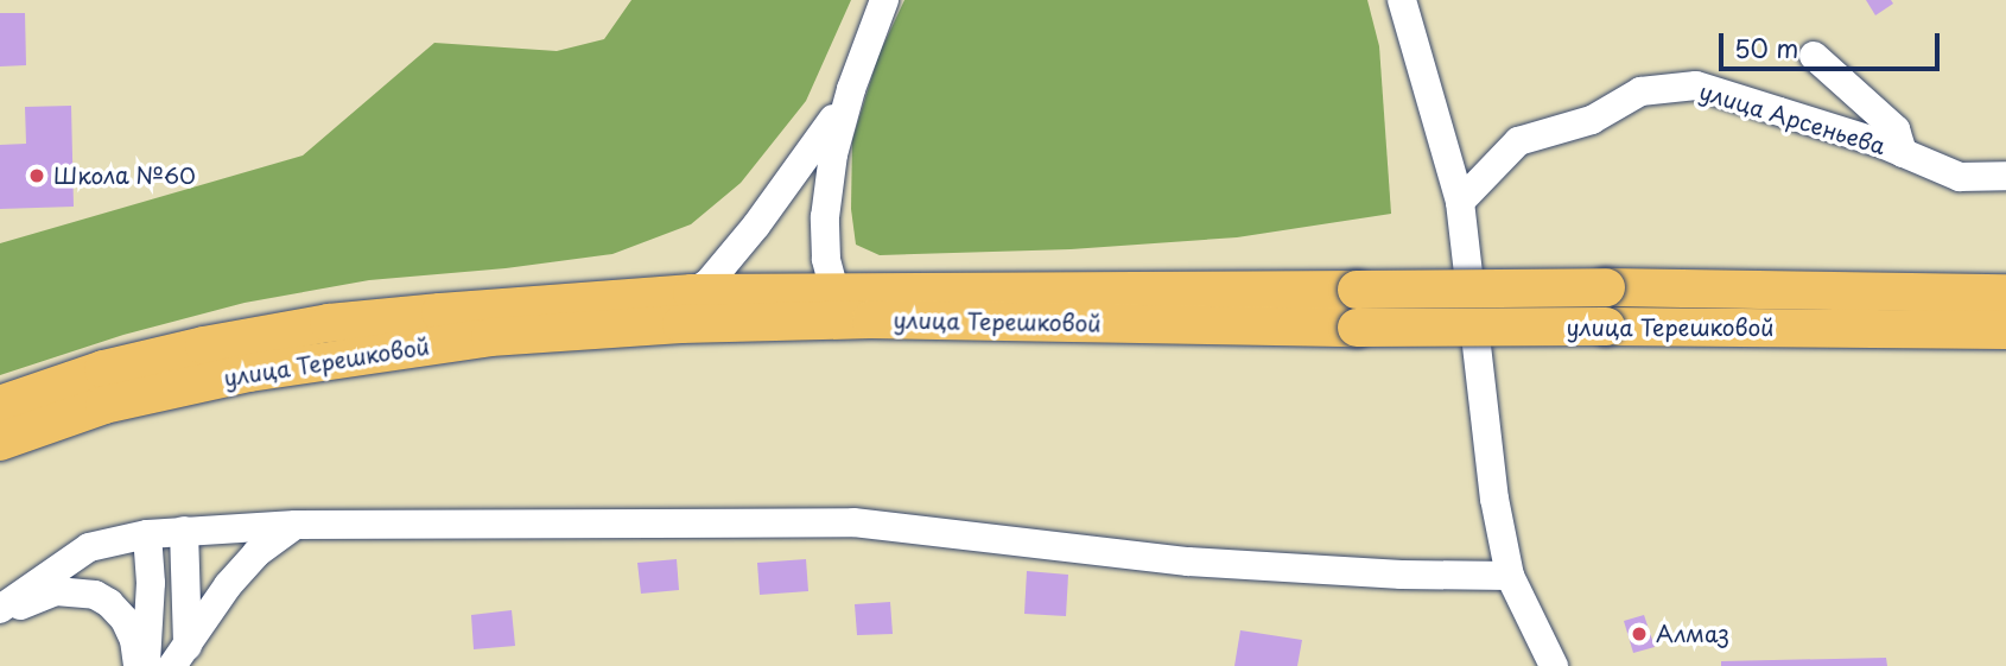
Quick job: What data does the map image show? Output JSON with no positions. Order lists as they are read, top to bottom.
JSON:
{
  "streets": {
    "main road": ["улица Терешковой"],
    "street": ["улица Арсеньева"]
  },
  "places": ["Школа №60", "Алмаз"],
  "scale_bar": "50 m"
}
